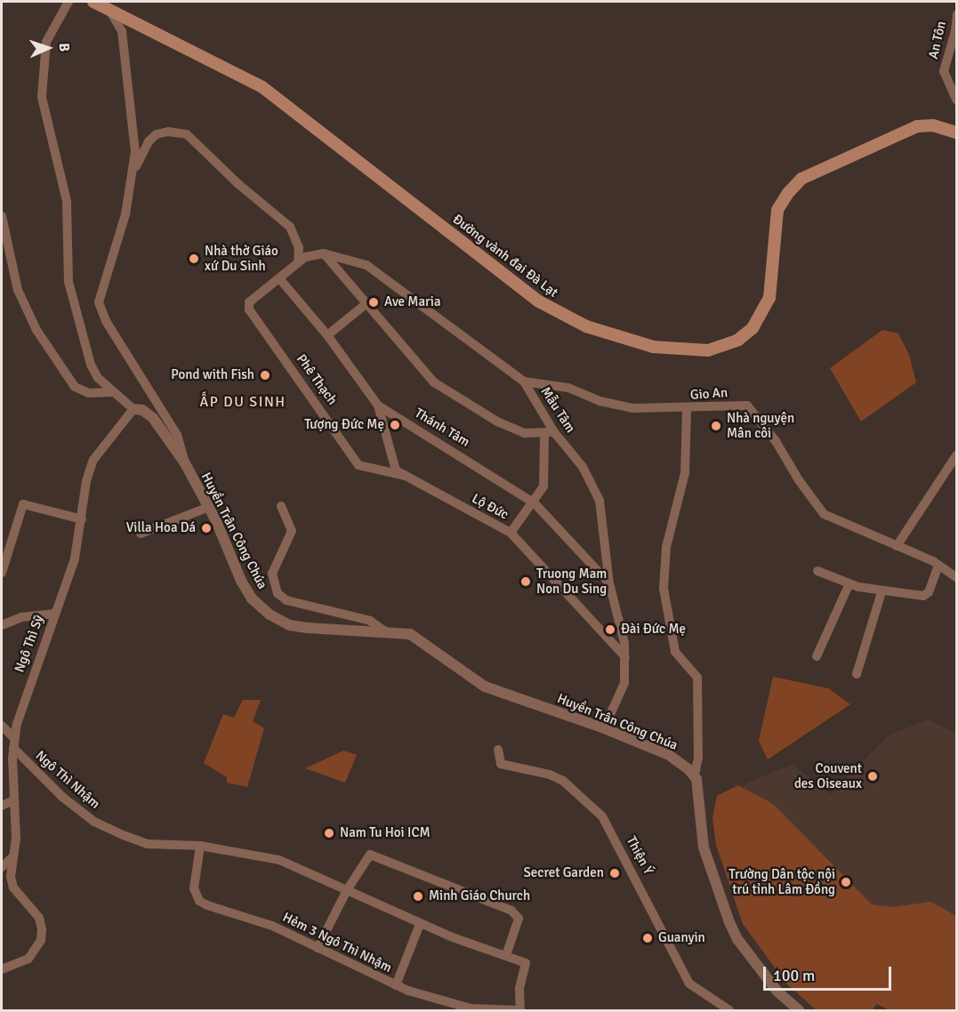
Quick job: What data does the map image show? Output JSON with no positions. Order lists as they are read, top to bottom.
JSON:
{
  "streets": {
    "main road": ["Đường vành đai Đà Lạt"],
    "street": [
      "An Tôn",
      "Phê Thạch",
      "Gio An",
      "Mẫu Tâm",
      "Thánh Tâm",
      "Lộ Đức",
      "Huyền Trân Công Chúa",
      "Ngô Thì Sỹ",
      "Ngô Thì Nhậm",
      "Thiện Ý",
      "Hẻm 3 Ngô Thì Nhậm"
    ]
  },
  "crossings": [
    ["Phê Thạch", "Thánh Tâm"],
    ["Phê Thạch", "Lộ Đức"],
    ["Gio An", "Mẫu Tâm"],
    ["Mẫu Tâm", "Thánh Tâm"],
    ["Mẫu Tâm", "Lộ Đức"],
    ["Mẫu Tâm", "Huyền Trân Công Chúa"],
    ["Thánh Tâm", "Lộ Đức"],
    ["Huyền Trân Công Chúa", "Ngô Thì Sỹ"],
    ["Ngô Thì Sỹ", "Ngô Thì Nhậm"],
    ["Ngô Thì Nhậm", "Hẻm 3 Ngô Thì Nhậm"]
  ],
  "districts": ["ẤP DU SINH"],
  "places": [
    "Nhà thờ Giáo xứ Du Sinh",
    "Ave Maria",
    "Pond with Fish",
    "Tượng Đức Mẹ",
    "Nhà nguyện Mân côi",
    "Villa Hoa Dá",
    "Truong Mam Non Du Sing",
    "Đài Đức Mẹ",
    "Couvent des Oiseaux",
    "Nam Tu Hoi ICM",
    "Secret Garden",
    "Trường Dân tộc nội trú tỉnh Lâm Đồng",
    "Minh Giáo Church",
    "Guanyin"
  ],
  "scale_bar": "100 m",
  "north": "right"
}
